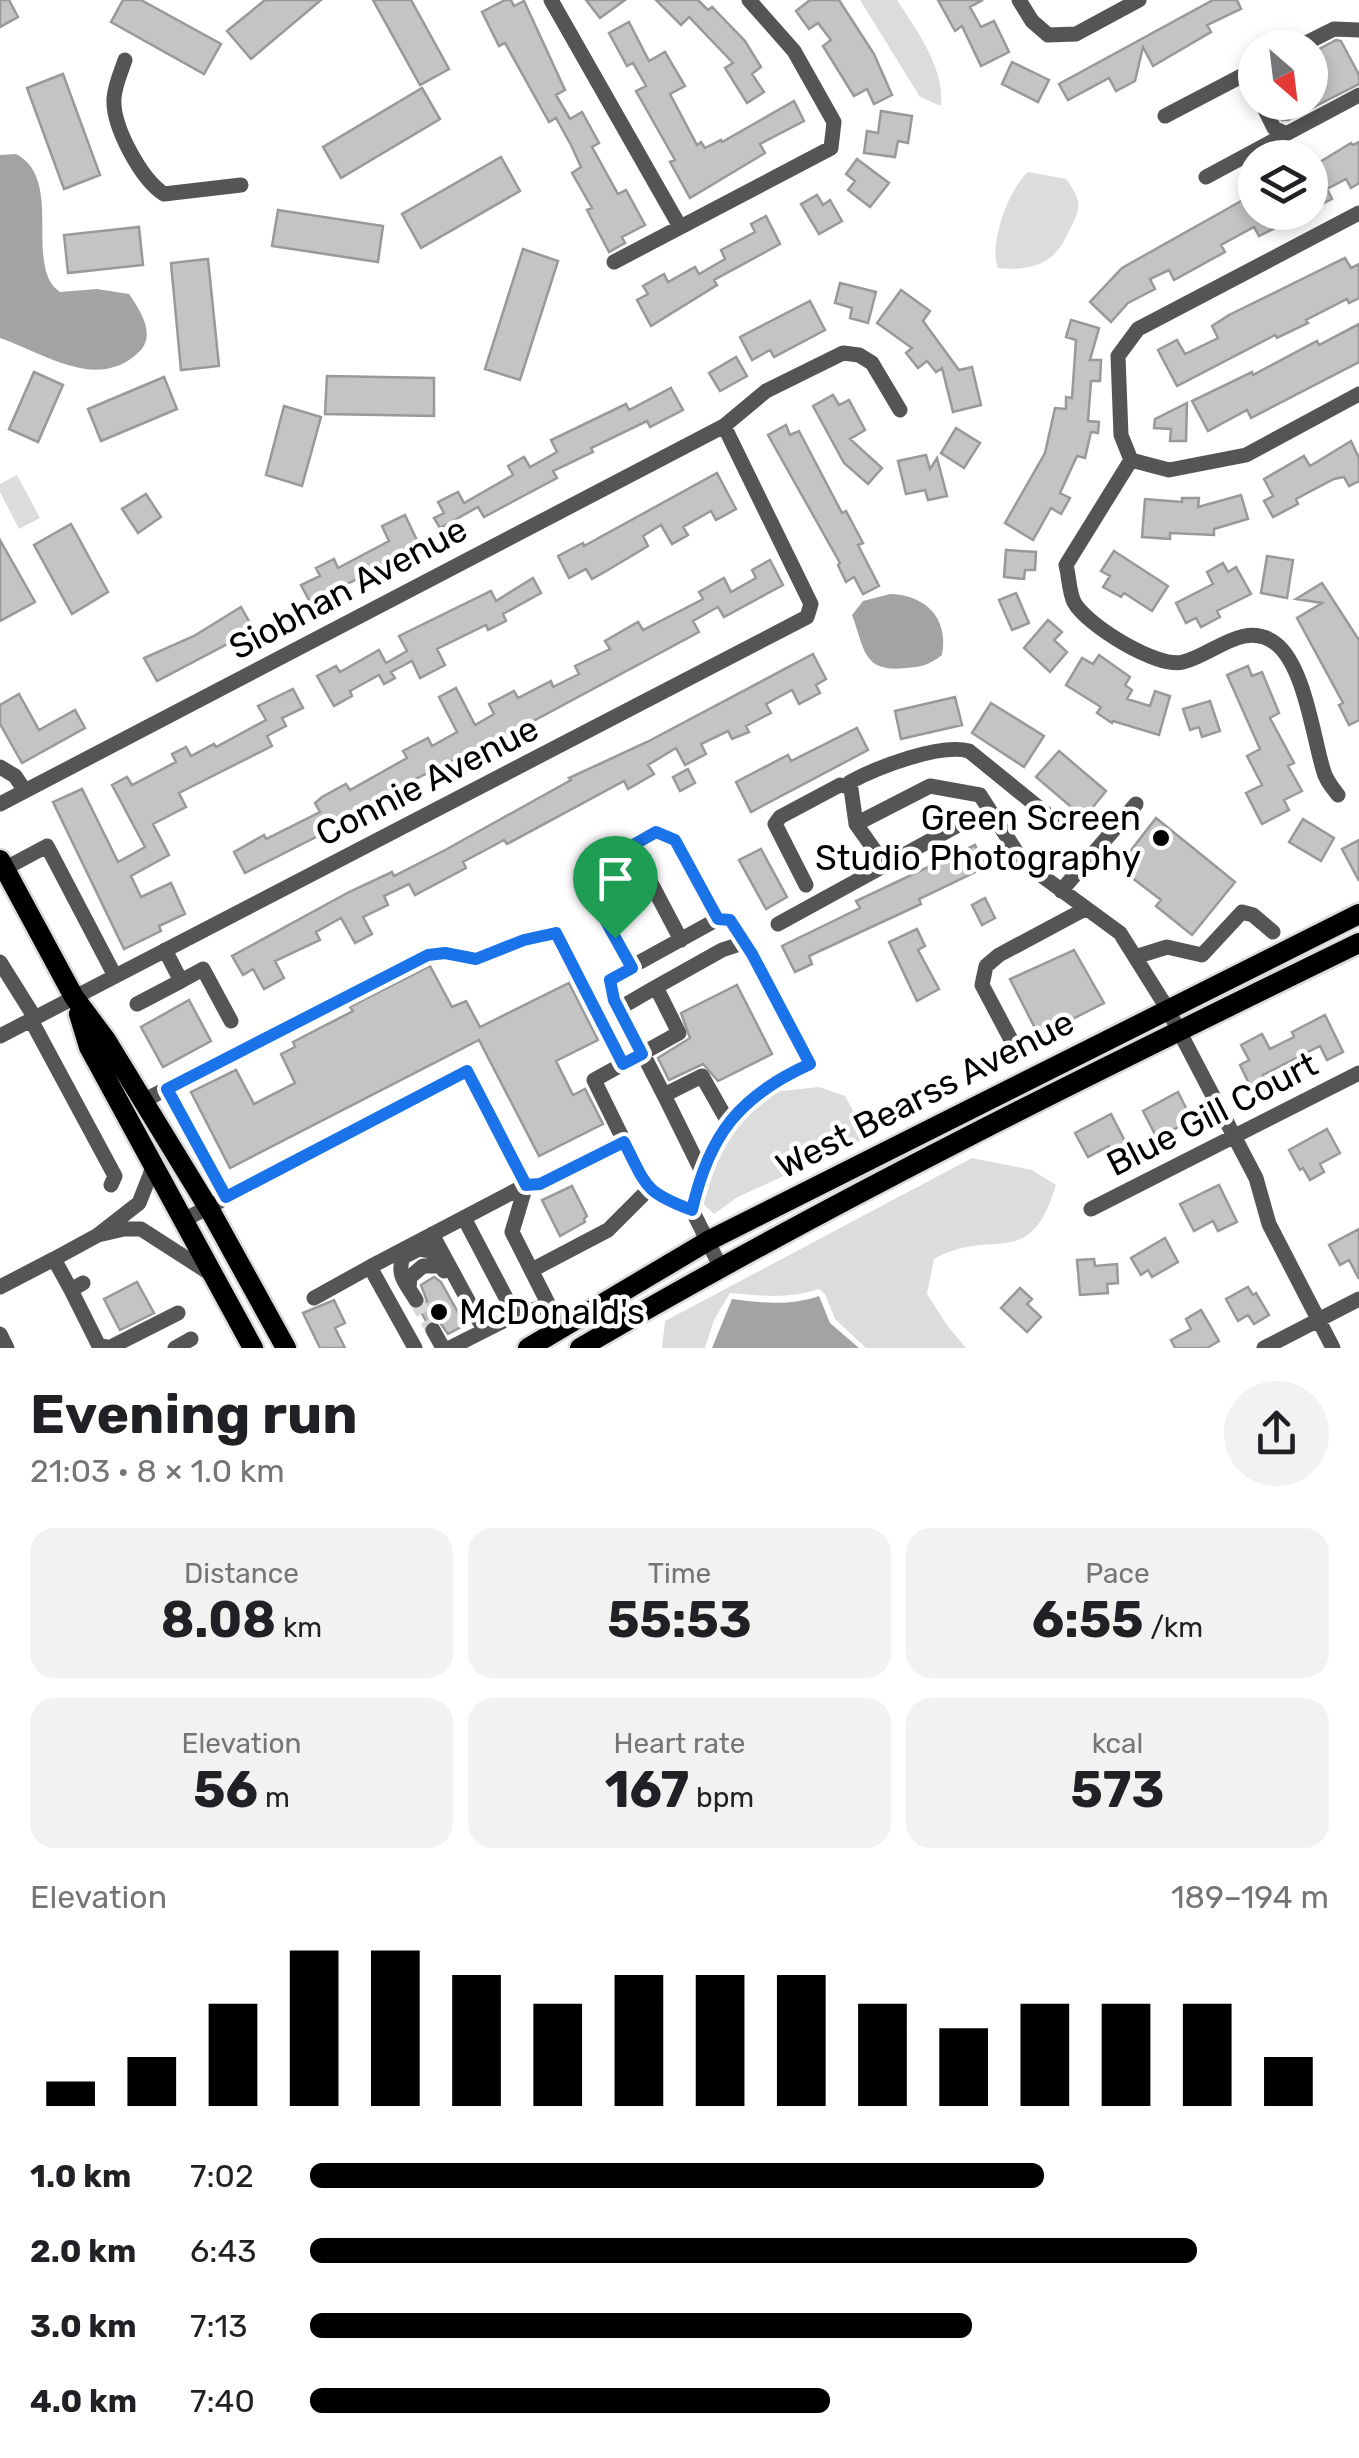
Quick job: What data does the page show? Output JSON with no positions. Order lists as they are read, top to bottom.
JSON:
{
  "streets": {
    "main road": ["West Bearss Avenue"],
    "street": ["Siobhan Avenue", "Connie Avenue", "Blue Gill Court"]
  },
  "crossings": [
    ["Siobhan Avenue", "Connie Avenue"]
  ],
  "places": ["Green Screen Studio Photography", "McDonald's"],
  "north": "bottom right",
  "page": {
    "heading": ["Evening run", "21:03 · 8 × 1.0 km"],
    "stats": [
      ["Distance", "8.08 km"],
      ["Time", "55:53"],
      ["Pace", "6:55 /km"],
      ["Elevation", "56 m"],
      ["Heart rate", "167 bpm"],
      ["kcal", "573"]
    ],
    "chart": ["Elevation", "189–194 m"],
    "list": [
      {
        "name": "1.0 km",
        "note": "7:02"
      },
      {
        "name": "2.0 km",
        "note": "6:43"
      },
      {
        "name": "3.0 km",
        "note": "7:13"
      },
      {
        "name": "4.0 km",
        "note": "7:40"
      }
    ]
  }
}
